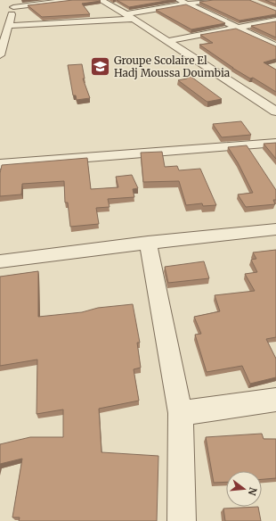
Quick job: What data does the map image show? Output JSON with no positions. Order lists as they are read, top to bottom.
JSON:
{
  "places": {
    "school or university": ["Groupe Scolaire El Hadj Moussa Doumbia"]
  },
  "north": "right"
}
